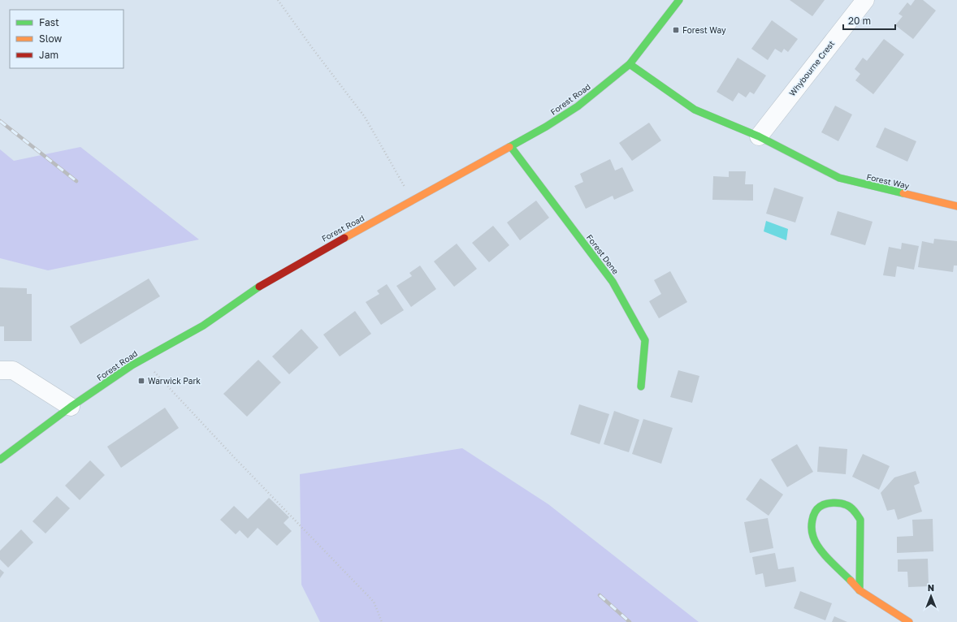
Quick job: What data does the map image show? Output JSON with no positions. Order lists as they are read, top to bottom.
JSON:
{
  "streets": {
    "street": [
      "Whybourne Crest",
      "Forest Road",
      "Forest Way",
      "Forest Dene"
    ]
  },
  "crossings": [
    ["Whybourne Crest", "Forest Way"],
    ["Forest Road", "Forest Way"],
    ["Forest Road", "Forest Dene"]
  ],
  "places": {
    "transit": ["Forest Way", "Warwick Park"]
  },
  "legend": ["Fast", "Slow", "Jam"],
  "scale_bar": "20 m",
  "north": "top"
}
